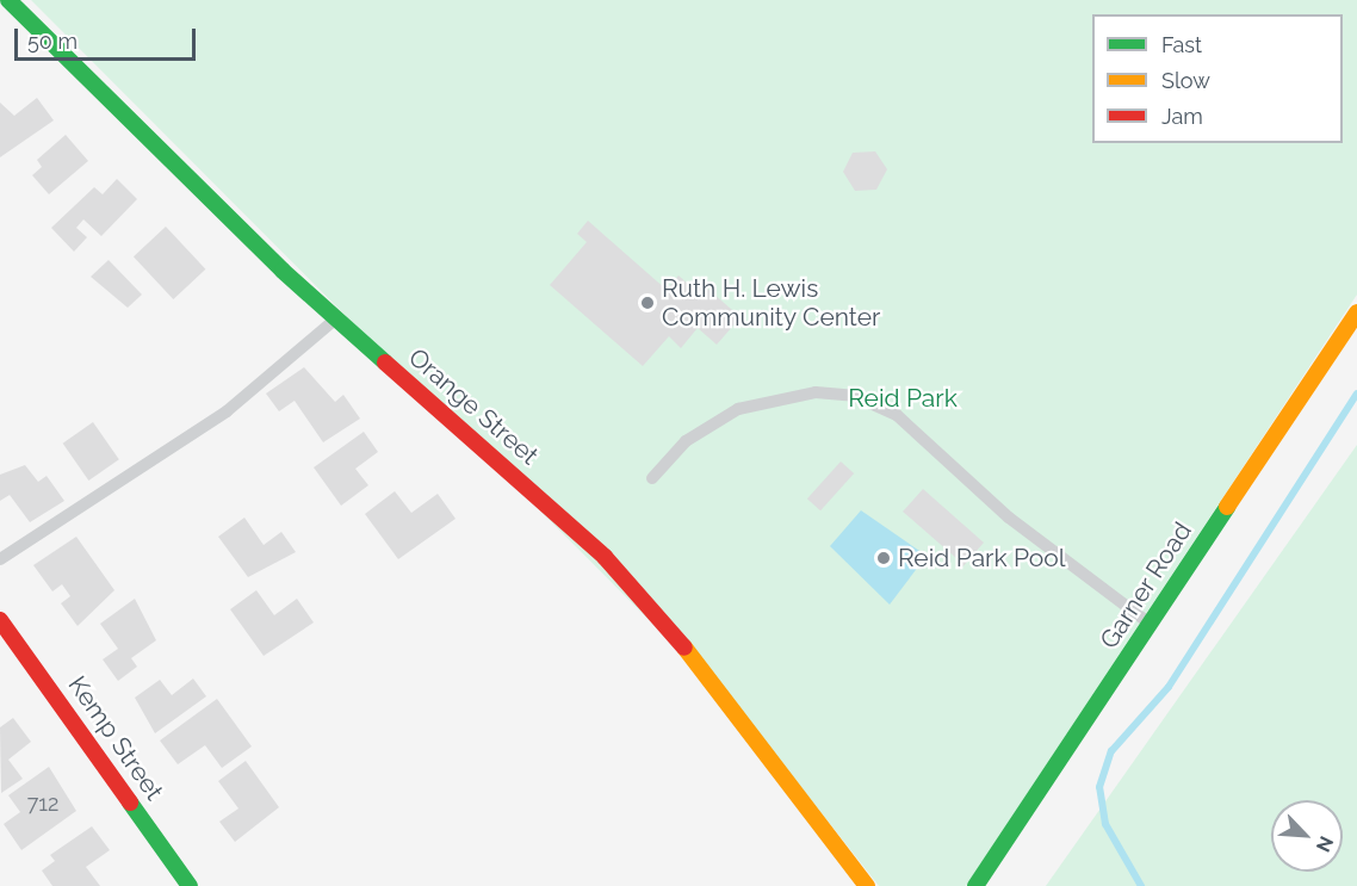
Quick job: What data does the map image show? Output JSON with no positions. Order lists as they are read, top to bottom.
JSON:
{
  "streets": {
    "street": ["Orange Street", "Garner Road", "Kemp Street"]
  },
  "parks": ["Reid Park"],
  "places": ["Ruth H. Lewis Community Center", "Reid Park Pool"],
  "house_numbers": ["712"],
  "legend": ["Fast", "Slow", "Jam"],
  "scale_bar": "50 m",
  "north": "bottom right"
}
